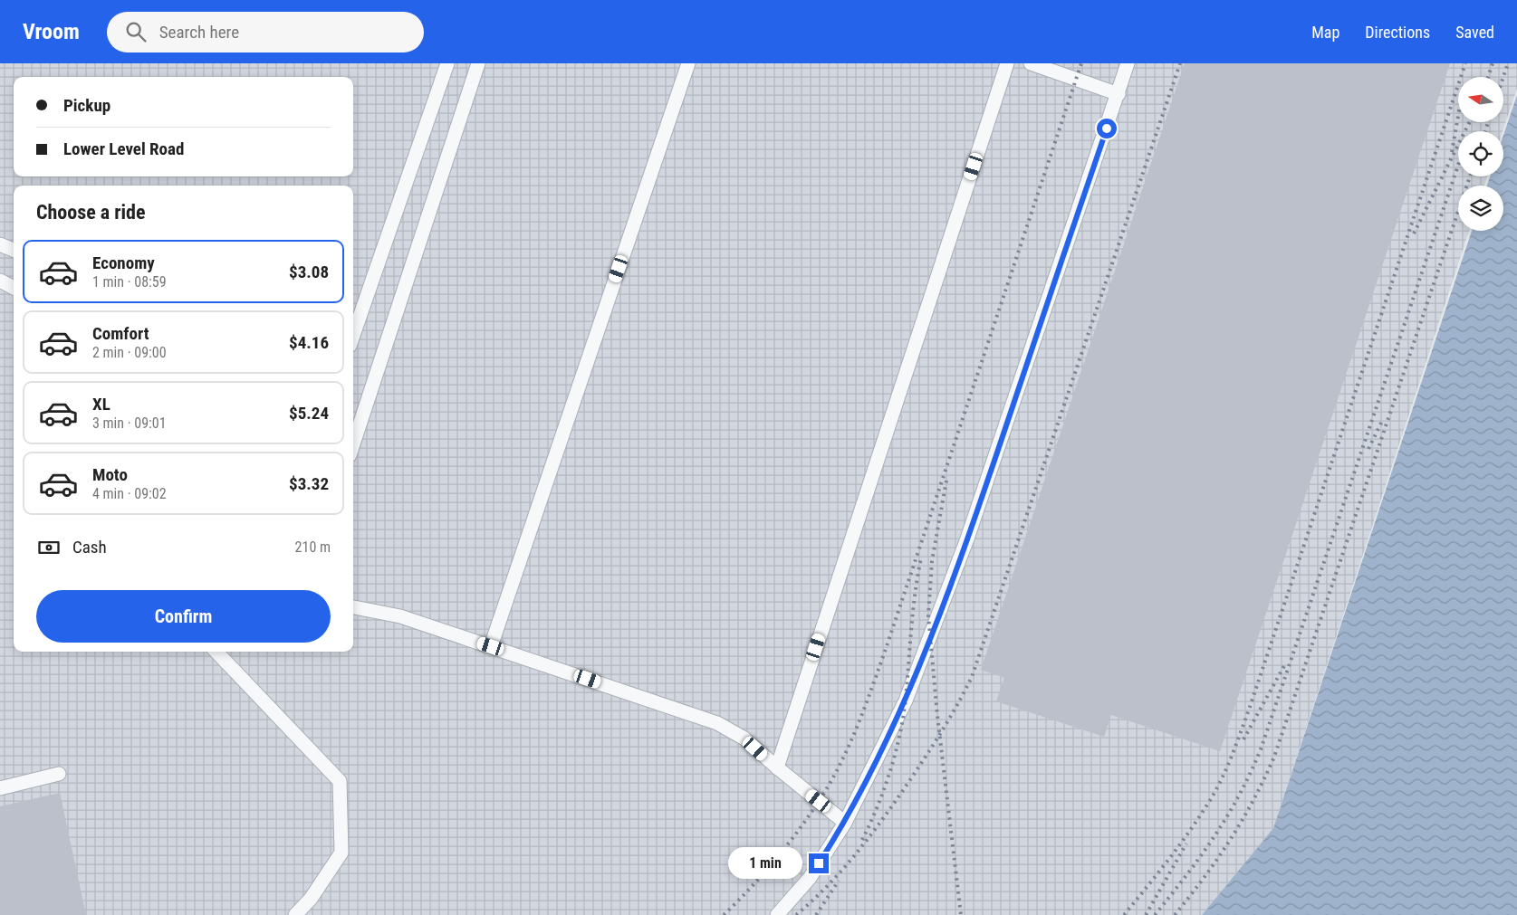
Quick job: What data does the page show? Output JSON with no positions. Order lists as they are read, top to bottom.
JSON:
{
  "north": "left",
  "page": {
    "header": "Vroom",
    "search": "Search here",
    "nav": ["Map", "Directions", "Saved"],
    "banner": ["Pickup", "Lower Level Road"],
    "heading": "Choose a ride",
    "list": [
      {
        "name": "Economy",
        "note": "1 min · 08:59",
        "value": "$3.08"
      },
      {
        "name": "Comfort",
        "note": "2 min · 09:00",
        "value": "$4.16"
      },
      {
        "name": "XL",
        "note": "3 min · 09:01",
        "value": "$5.24"
      },
      {
        "name": "Moto",
        "note": "4 min · 09:02",
        "value": "$3.32"
      }
    ],
    "pay": ["Cash", "210 m"],
    "buttons": "Confirm",
    "bubble": "1 min"
  }
}
